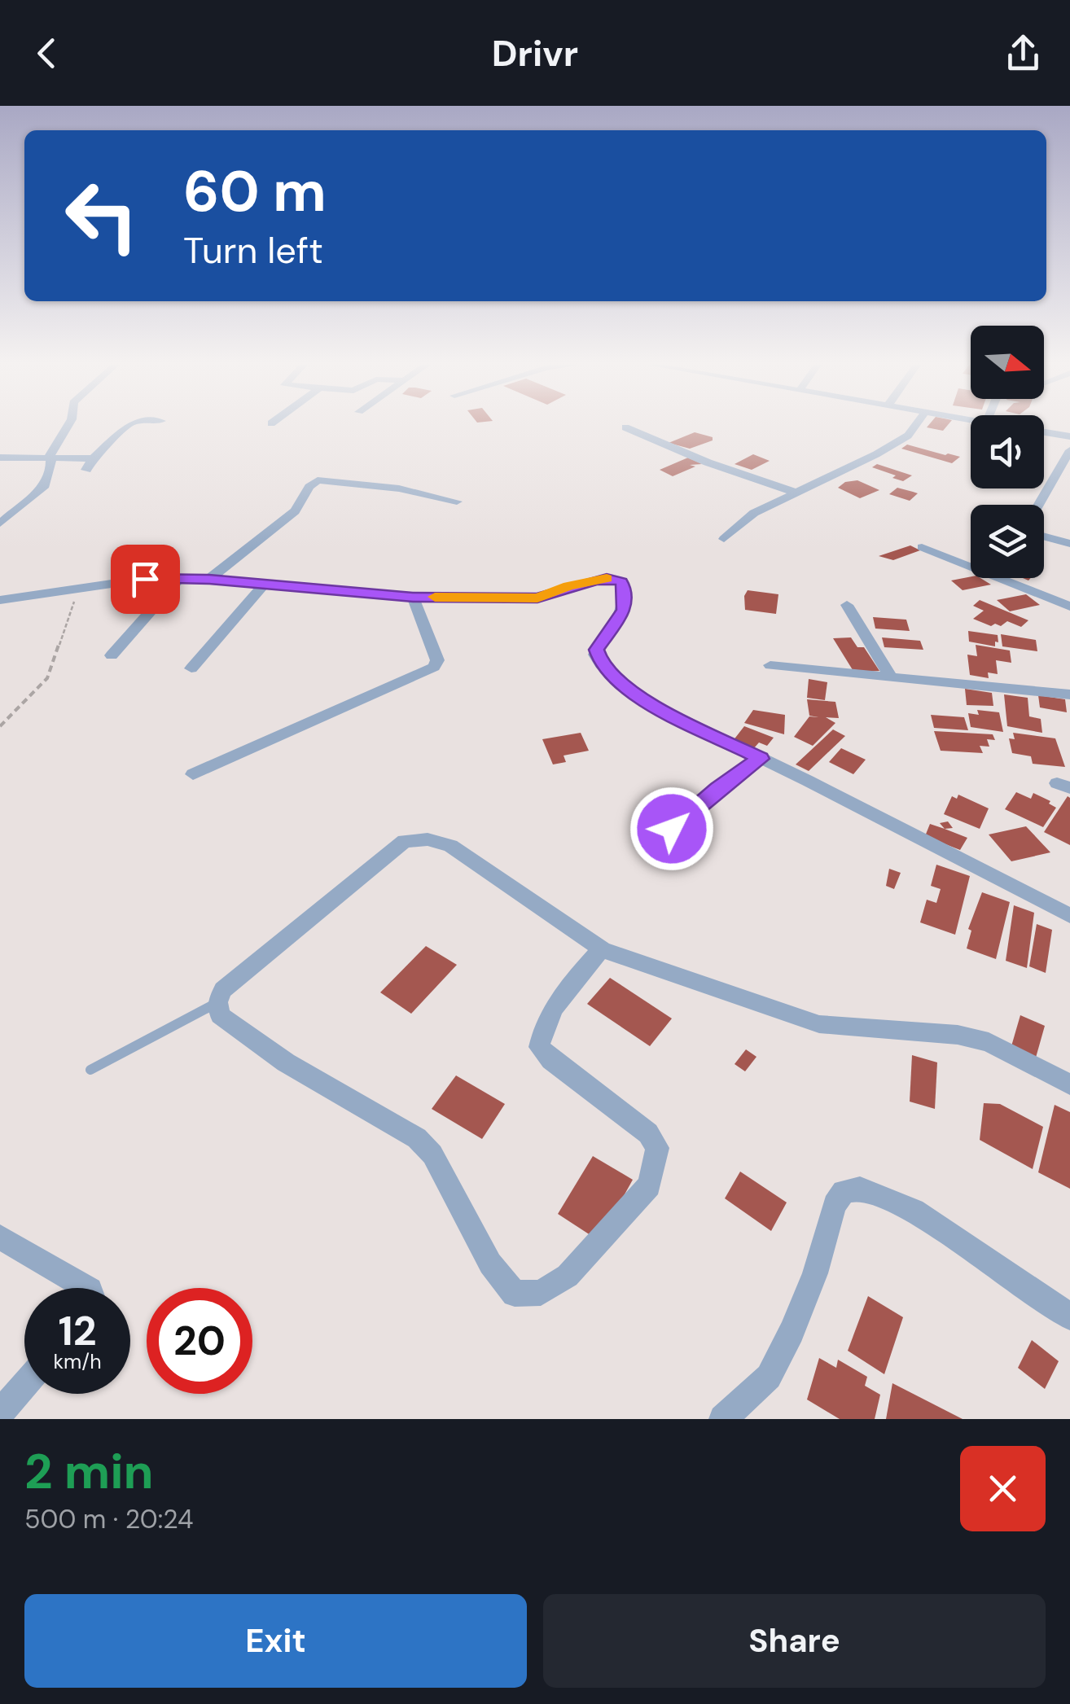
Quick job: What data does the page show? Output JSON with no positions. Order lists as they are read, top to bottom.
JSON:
{
  "north": "right",
  "page": {
    "header": "Drivr",
    "turn": ["60 m", "Turn left"],
    "speed": "12 km/h",
    "limit": "20",
    "heading": ["2 min", "500 m · 20:24"],
    "buttons": ["Exit", "Share"]
  }
}
